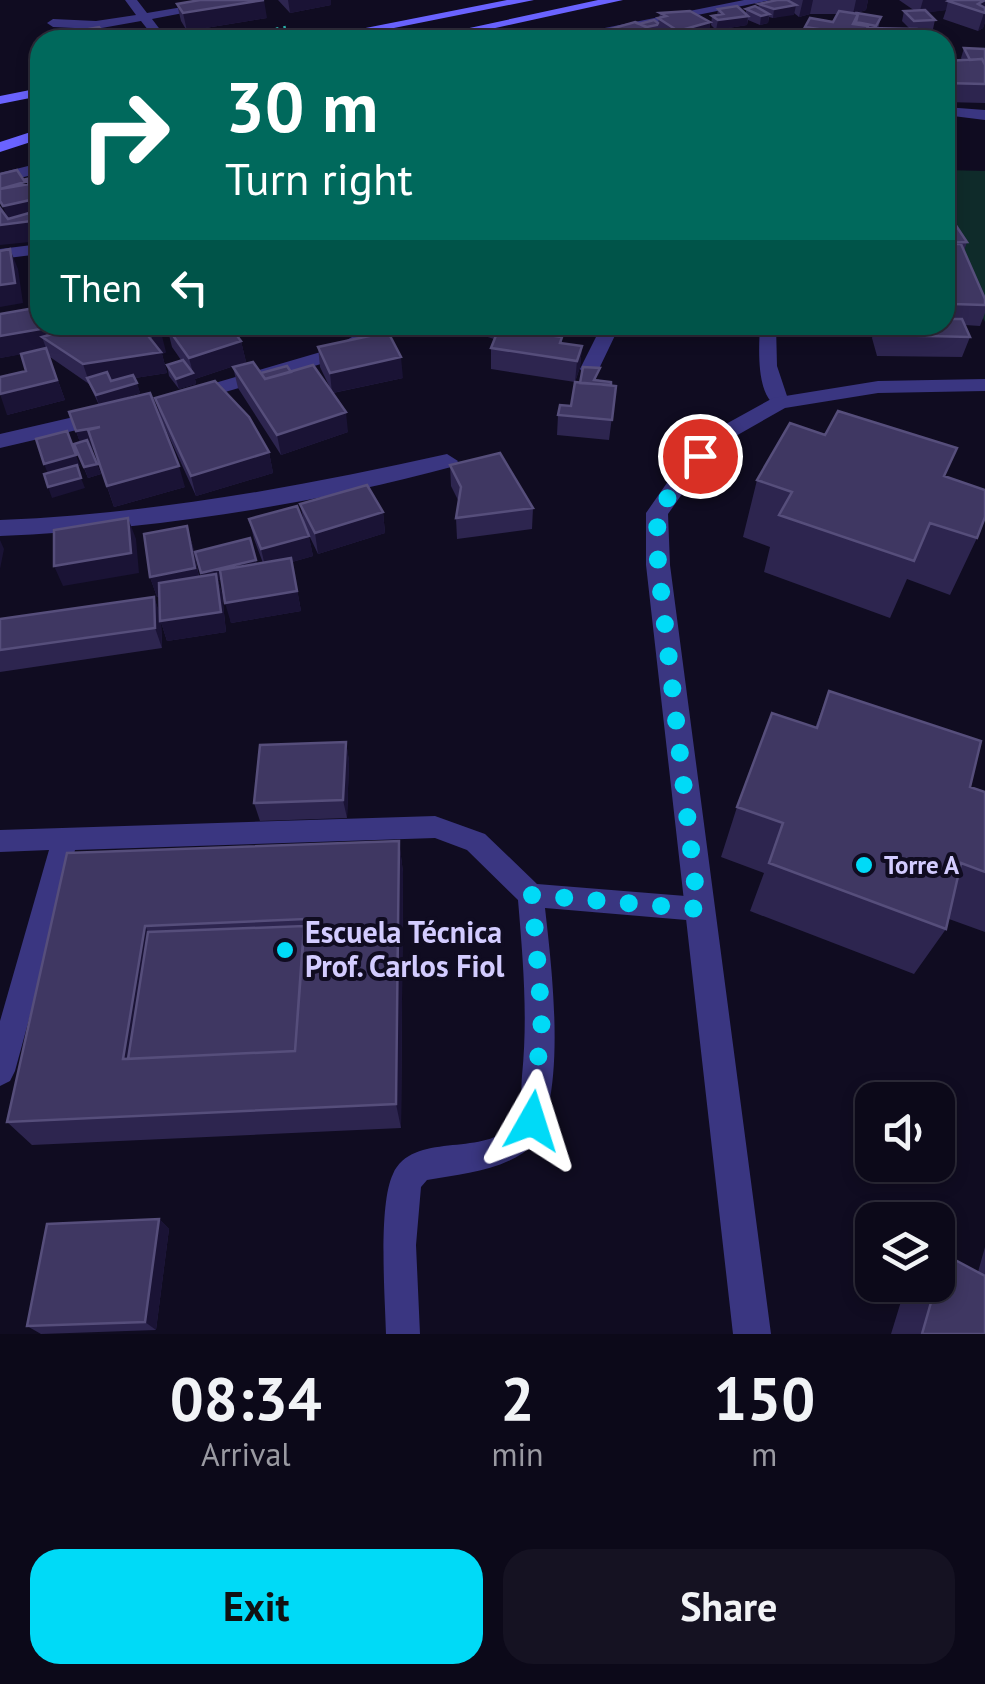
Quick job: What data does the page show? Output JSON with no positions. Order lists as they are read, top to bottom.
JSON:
{
  "places": ["Torre A", "Escuela Técnica Prof. Carlos Fiol"],
  "page": {
    "turn": ["30 m", "Turn right"],
    "then": "Then",
    "eta": [
      "08:34",
      "Arrival",
      "2",
      "min",
      "150",
      "m"
    ],
    "buttons": ["Exit", "Share"]
  }
}
